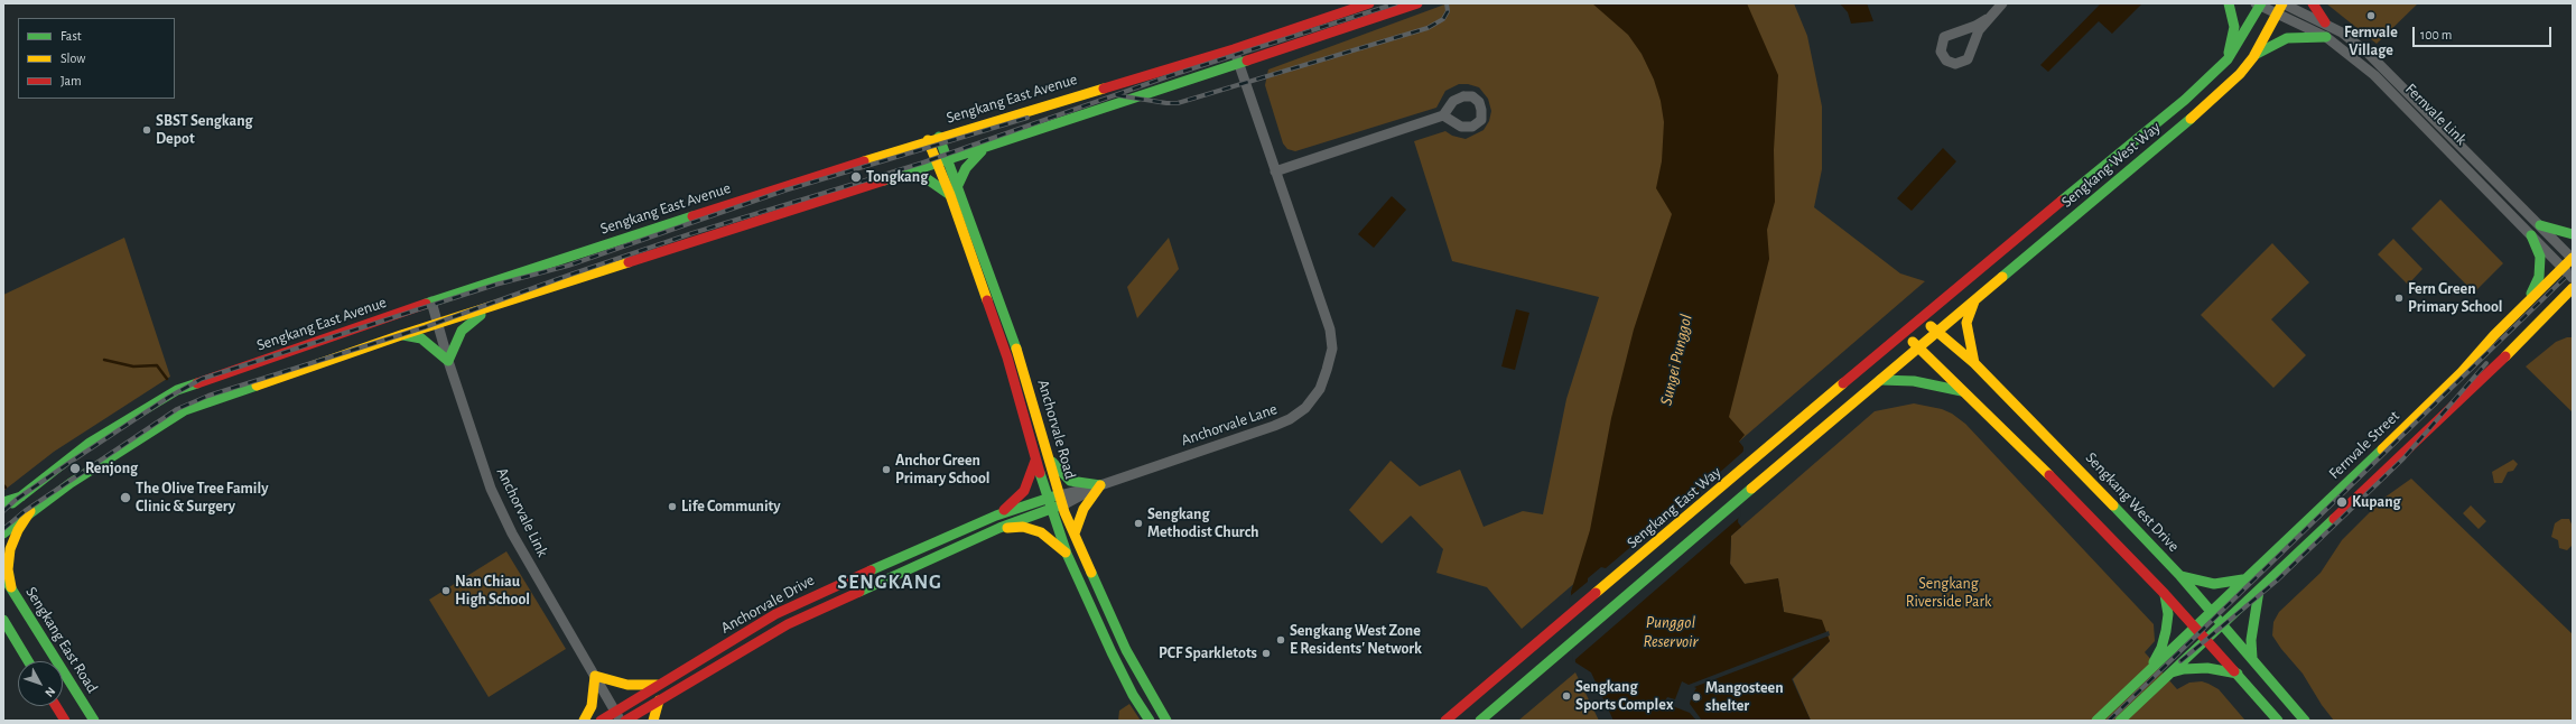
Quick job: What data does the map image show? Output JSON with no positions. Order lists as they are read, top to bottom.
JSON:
{
  "streets": {
    "main road": [
      "Sengkang East Avenue",
      "Sengkang West Way",
      "Anchorvale Road",
      "Fernvale Street",
      "Sengkang West Drive",
      "Sengkang East Way",
      "Anchorvale Drive",
      "Sengkang East Road"
    ],
    "street": ["Fernvale Link", "Anchorvale Lane", "Anchorvale Link"]
  },
  "crossings": [
    ["Sengkang East Avenue", "Anchorvale Lane"],
    ["Sengkang East Avenue", "Anchorvale Road"],
    ["Sengkang East Avenue", "Anchorvale Link"],
    ["Fernvale Link", "Sengkang West Way"],
    ["Fernvale Link", "Fernvale Street"],
    ["Sengkang West Way", "Sengkang West Drive"],
    ["Sengkang West Way", "Sengkang East Way"],
    ["Anchorvale Lane", "Anchorvale Road"],
    ["Anchorvale Lane", "Anchorvale Drive"],
    ["Anchorvale Road", "Anchorvale Drive"],
    ["Fernvale Street", "Sengkang West Drive"],
    ["Sengkang West Drive", "Sengkang East Way"],
    ["Anchorvale Link", "Anchorvale Drive"]
  ],
  "districts": ["SENGKANG"],
  "water": ["Sungei Punggol", "Punggol Reservoir"],
  "parks": ["Sengkang Riverside Park"],
  "places": [
    "Fernvale Village",
    "SBST Sengkang Depot",
    "Tongkang",
    "Fern Green Primary School",
    "Renjong",
    "Anchor Green Primary School",
    "The Olive Tree Family Clinic & Surgery",
    "Kupang",
    "Life Community",
    "Sengkang Methodist Church",
    "Nan Chiau High School",
    "Sengkang West Zone E Residents' Network",
    "PCF Sparkletots",
    "Sengkang Sports Complex",
    "Mangosteen shelter"
  ],
  "legend": ["Fast", "Slow", "Jam"],
  "scale_bar": "100 m",
  "north": "bottom right"
}
